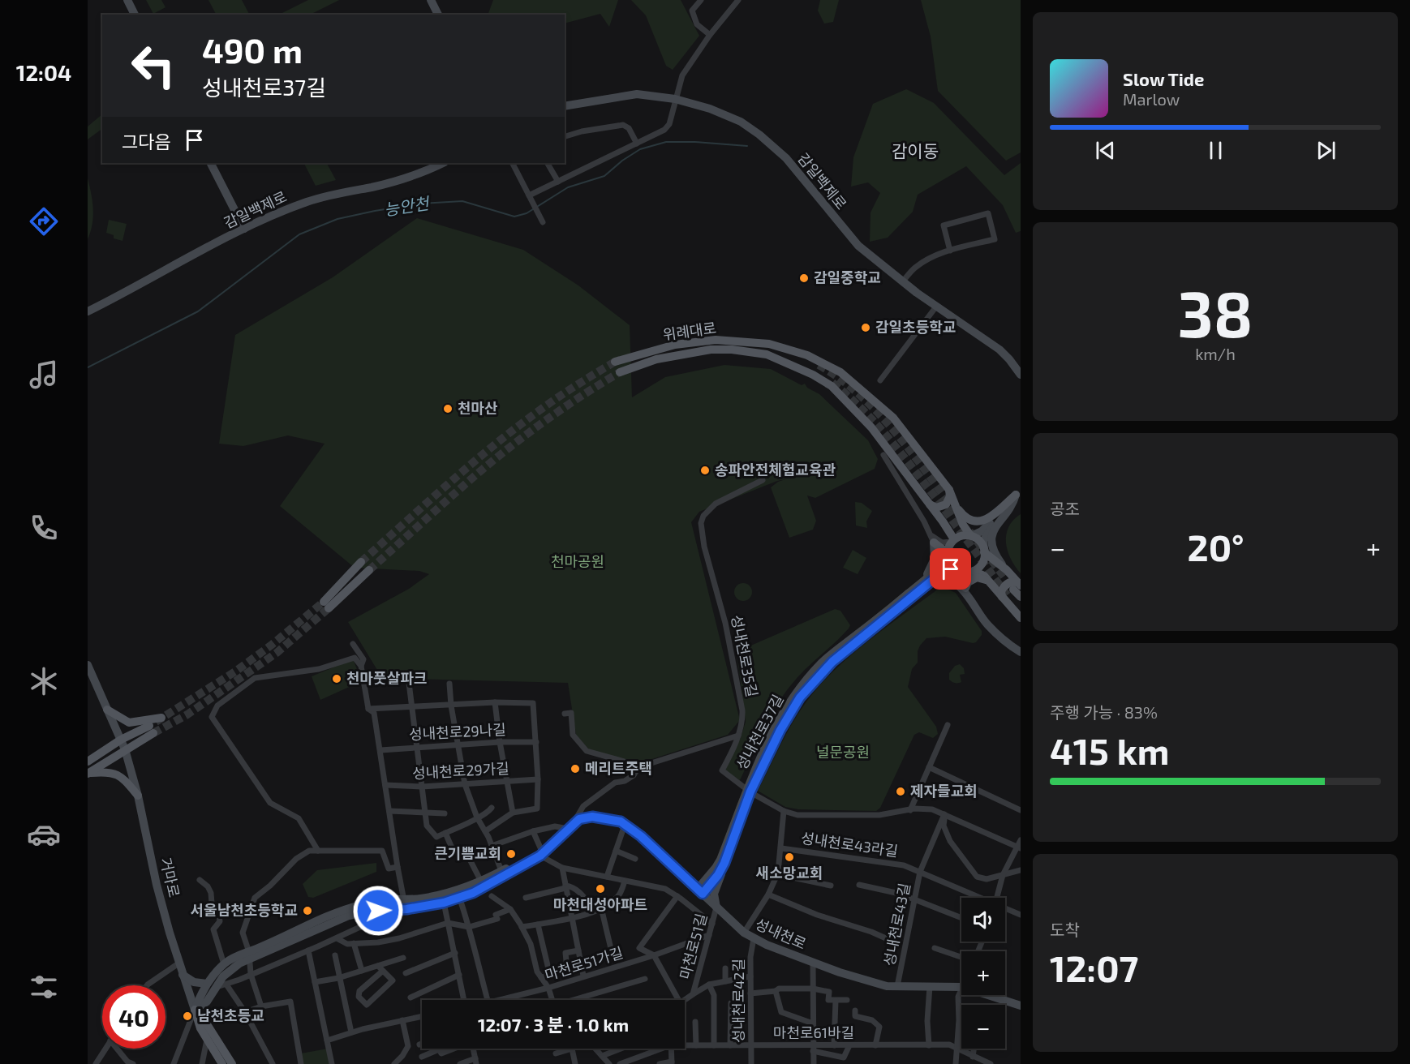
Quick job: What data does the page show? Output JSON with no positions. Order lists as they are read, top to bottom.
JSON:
{
  "streets": {
    "main road": [
      "감일백제로",
      "위례대로",
      "성내천로37길",
      "거마로",
      "성내천로"
    ],
    "street": [
      "성내천로35길",
      "성내천로29나길",
      "성내천로29가길",
      "성내천로43라길",
      "성내천로43길",
      "마천로51길",
      "마천로51가길",
      "성내천로42길",
      "마천로61바길"
    ]
  },
  "crossings": [
    ["위례대로", "성내천로37길"],
    ["성내천로35길", "성내천로37길"],
    ["성내천로37길", "성내천로"],
    ["성내천로43라길", "성내천로43길"],
    ["거마로", "성내천로"],
    ["성내천로43길", "성내천로"],
    ["성내천로", "마천로51길"],
    ["성내천로", "성내천로42길"],
    ["마천로51길", "마천로51가길"],
    ["성내천로42길", "마천로61바길"]
  ],
  "districts": ["감이동"],
  "water": ["능안천"],
  "parks": ["천마공원", "널문공원"],
  "places": [
    "감일중학교",
    "감일초등학교",
    "천마산",
    "송파안전체험교육관",
    "천마풋살파크",
    "메리트주택",
    "제자들교회",
    "큰기쁨교회",
    "새소망교회",
    "마천대성아파트",
    "서울남천초등학교",
    "남천초등교"
  ],
  "page": {
    "tabs": "12:04",
    "turn": ["490 m", "성내천로37길"],
    "song": ["Slow Tide", "Marlow"],
    "then": "그다음",
    "tile": [
      ["38", "km/h"],
      "공조",
      ["주행 가능 · 83%", "415 km"],
      ["도착", "12:07"]
    ],
    "heat": ["−", "20°", "+"],
    "map_buttons": ["+", "−"],
    "limit": "40",
    "trip": "12:07 · 3 분 · 1.0 km"
  }
}
